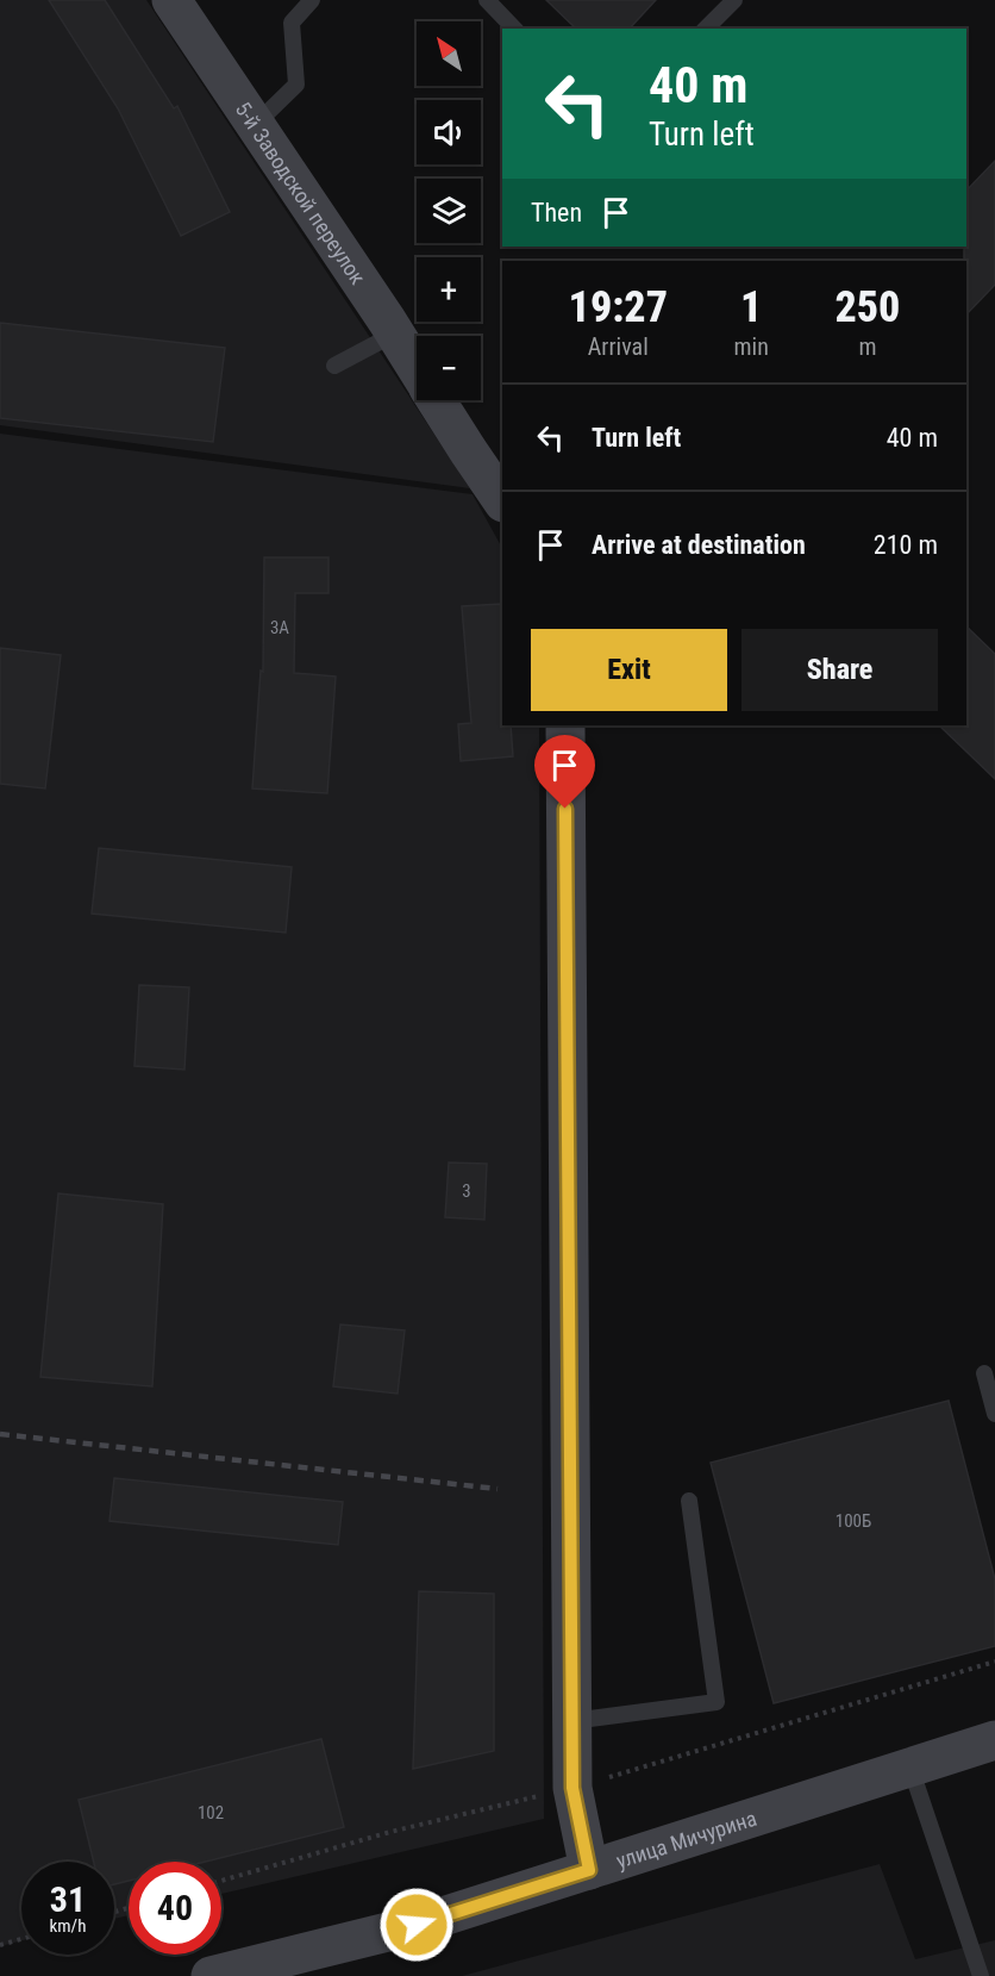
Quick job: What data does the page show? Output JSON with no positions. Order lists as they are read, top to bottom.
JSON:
{
  "streets": {
    "street": ["5-й Заводской переулок", "улица Мичурина"]
  },
  "house_numbers": [
    "3А",
    "3",
    "100Б",
    "102"
  ],
  "north": "top left",
  "page": {
    "map_buttons": ["+", "−"],
    "turn": ["40 m", "Turn left"],
    "then": "Then",
    "eta": [
      "19:27",
      "Arrival",
      "1",
      "min",
      "250",
      "m"
    ],
    "list": [
      {
        "name": "Turn left",
        "value": "40 m"
      },
      {
        "name": "Arrive at destination",
        "value": "210 m"
      }
    ],
    "buttons": ["Exit", "Share"],
    "speed": "31 km/h",
    "limit": "40"
  }
}
